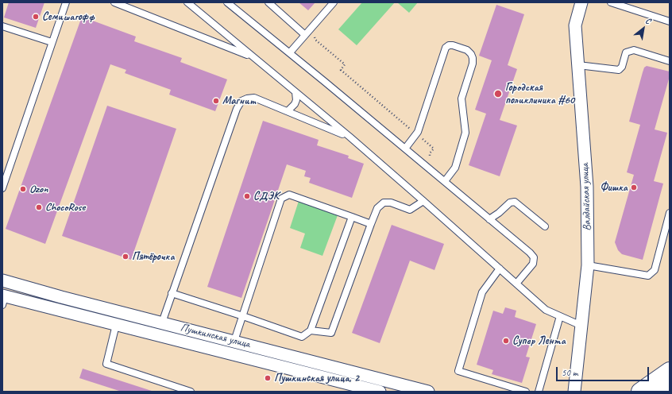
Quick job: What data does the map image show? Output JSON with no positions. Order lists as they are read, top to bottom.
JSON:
{
  "streets": {
    "street": ["Валдайская улица", "Пушкинская улица"]
  },
  "places": [
    "Семишагофф",
    "Городская поликлиника #60",
    "Магнит",
    "Фишка",
    "Ozon",
    "СДЭК",
    "ChocoRose",
    "Пятёрочка",
    "Супер Лента",
    "Пушкинская улица, 2"
  ],
  "scale_bar": "50 m",
  "north": "top right"
}
